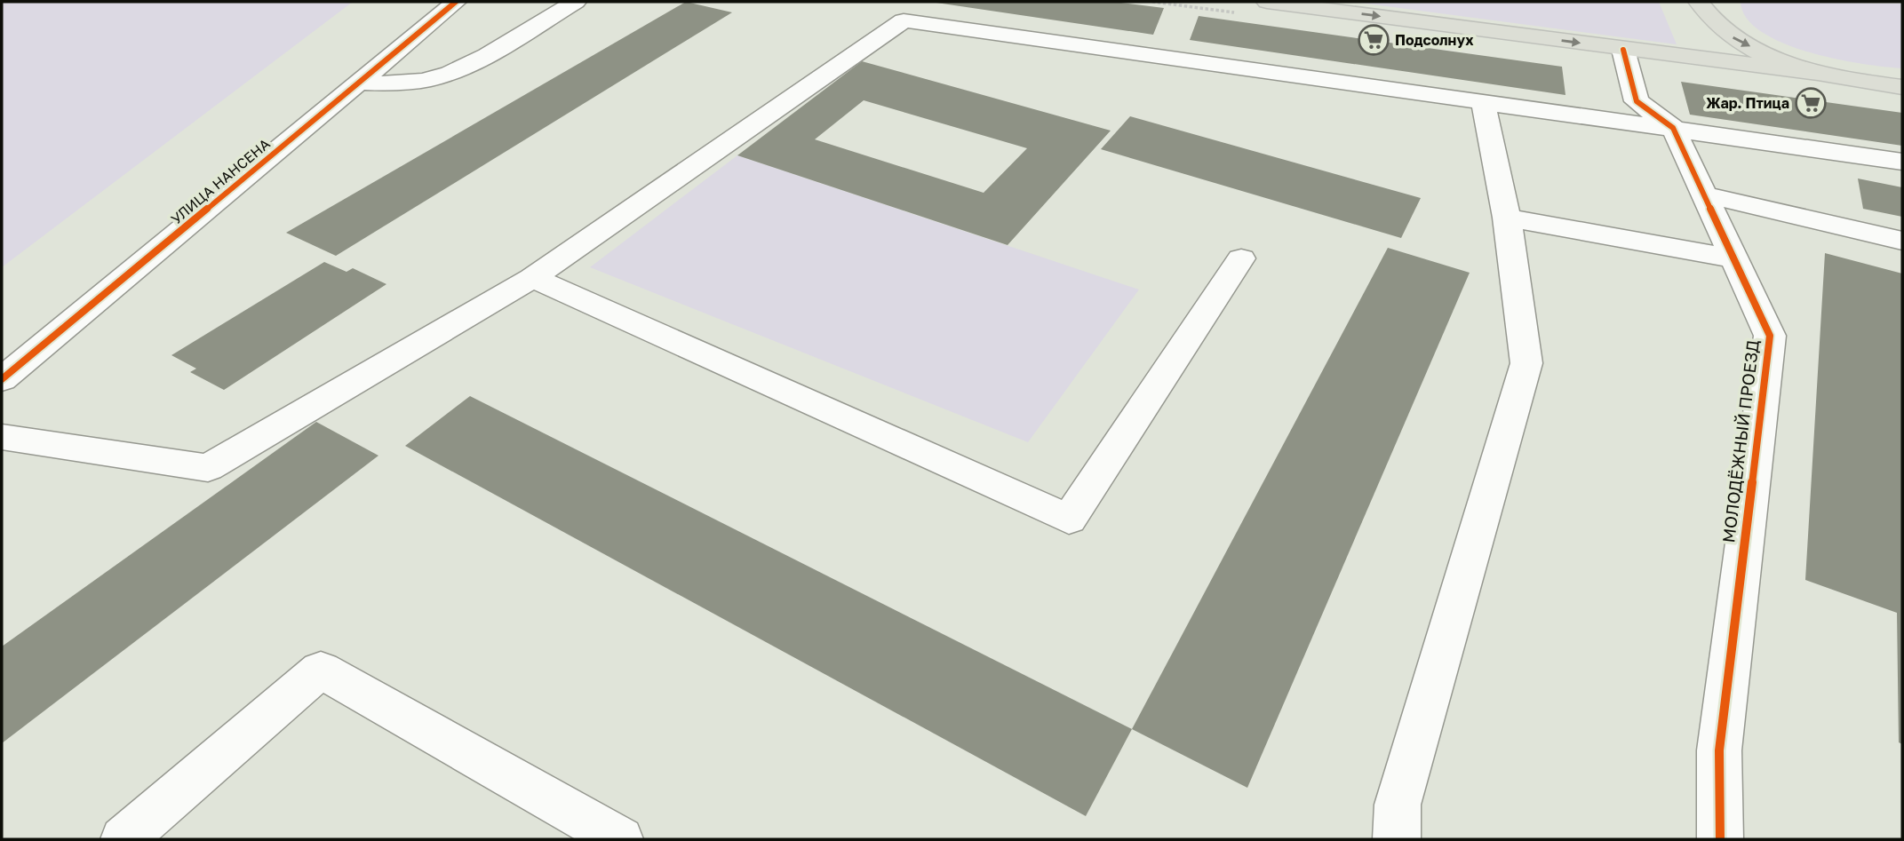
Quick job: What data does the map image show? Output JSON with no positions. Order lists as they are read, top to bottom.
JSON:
{
  "streets": {
    "street": ["УЛИЦА НАНСЕНА", "МОЛОДЁЖНЫЙ ПРОЕЗД"]
  },
  "places": {
    "supermarket": ["Подсолнух", "Жар. Птица"]
  }
}
